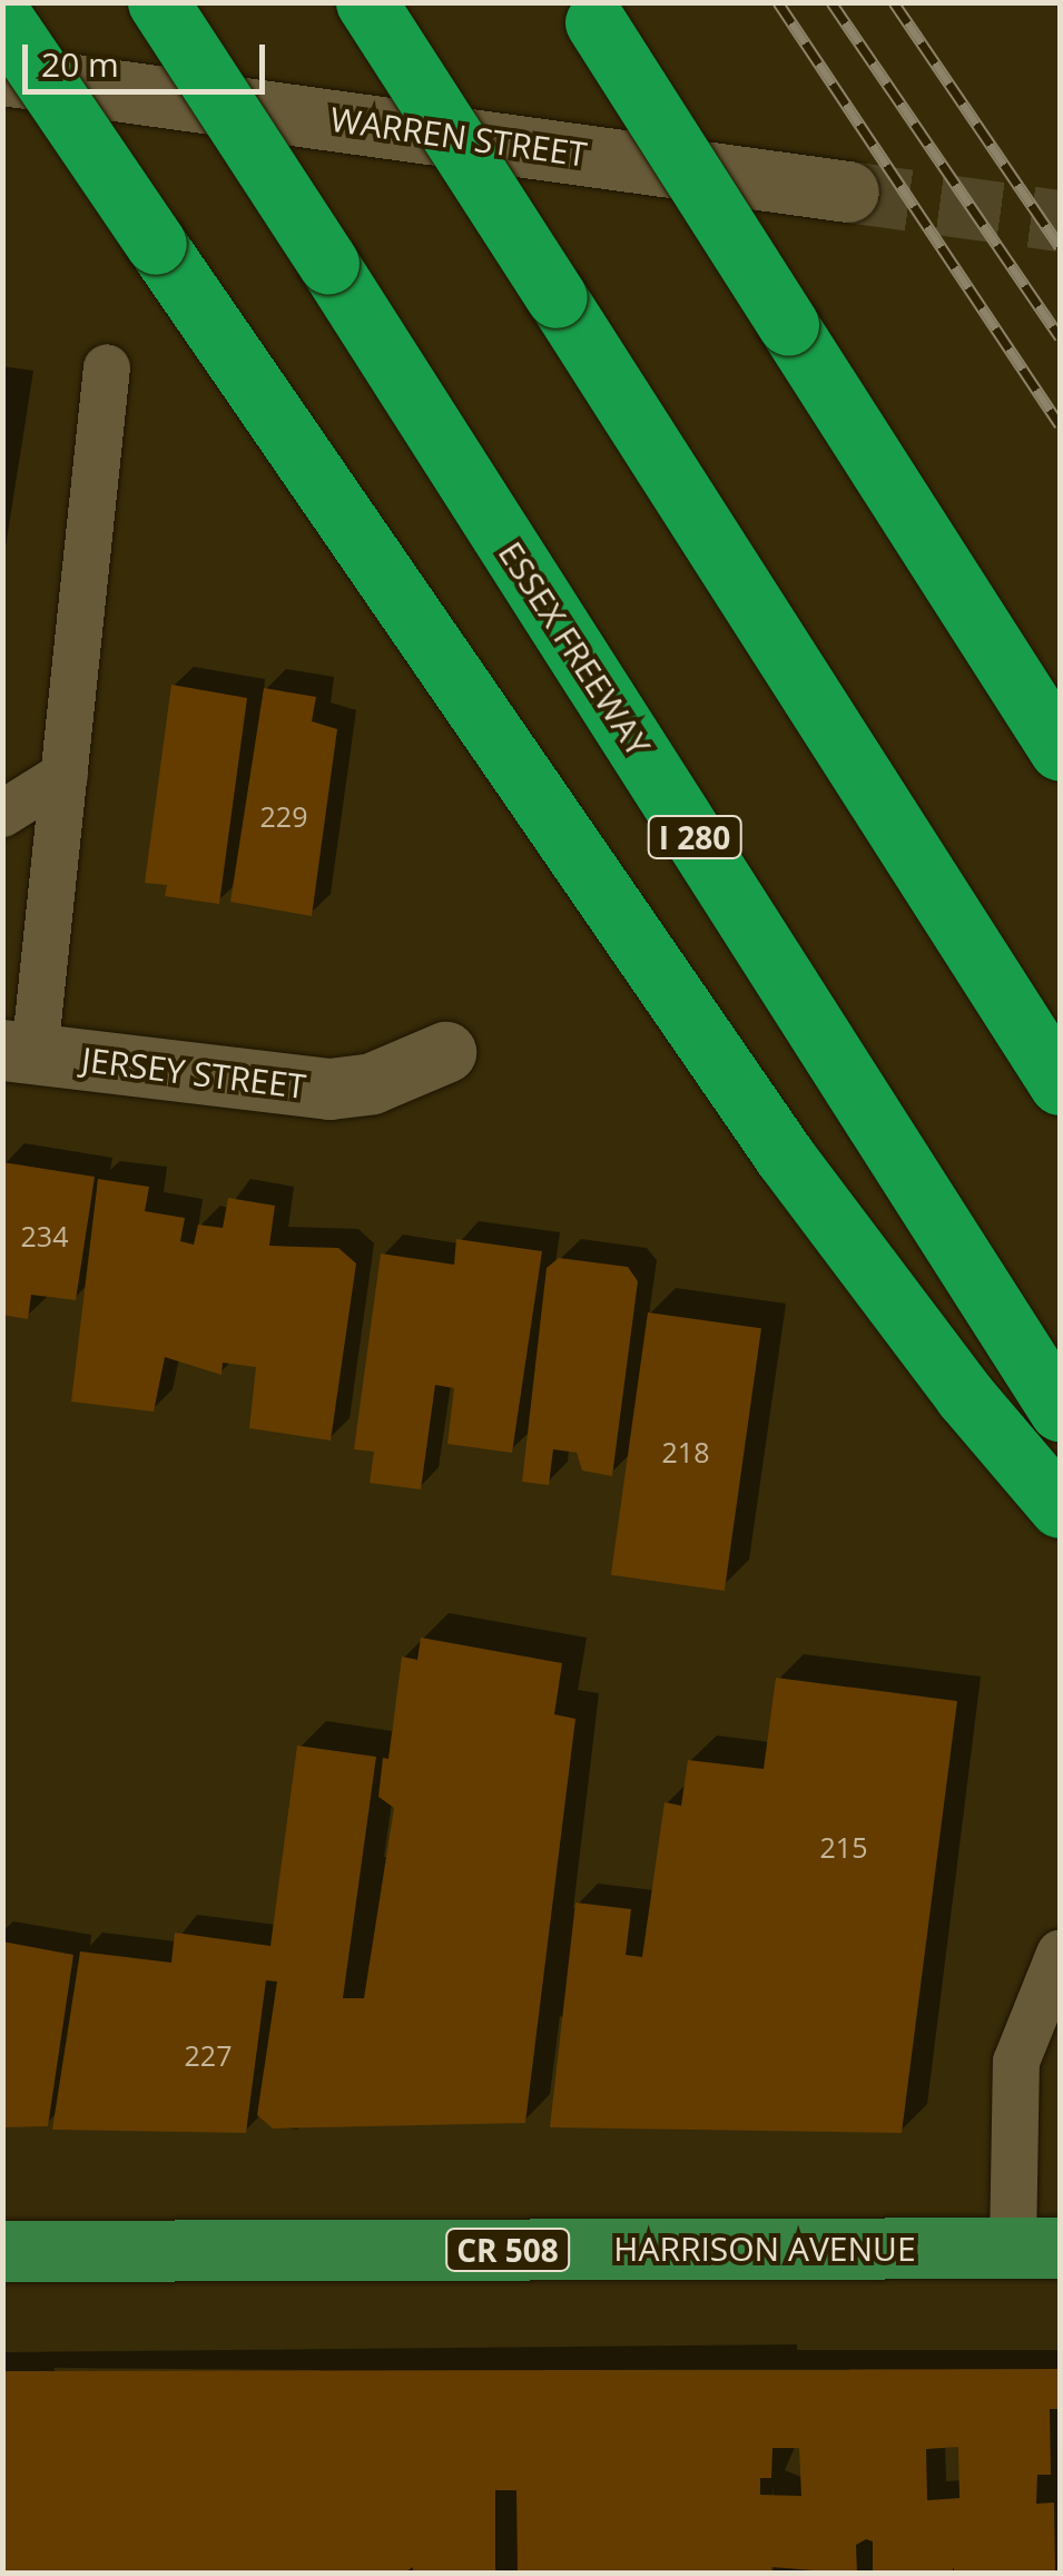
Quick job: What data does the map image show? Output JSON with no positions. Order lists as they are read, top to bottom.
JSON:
{
  "streets": {
    "highway": ["ESSEX FREEWAY", "I 280"],
    "main road": ["HARRISON AVENUE", "CR 508"],
    "street": ["WARREN STREET", "JERSEY STREET"]
  },
  "house_numbers": [
    "229",
    "234",
    "218",
    "215",
    "227"
  ],
  "scale_bar": "20 m"
}
